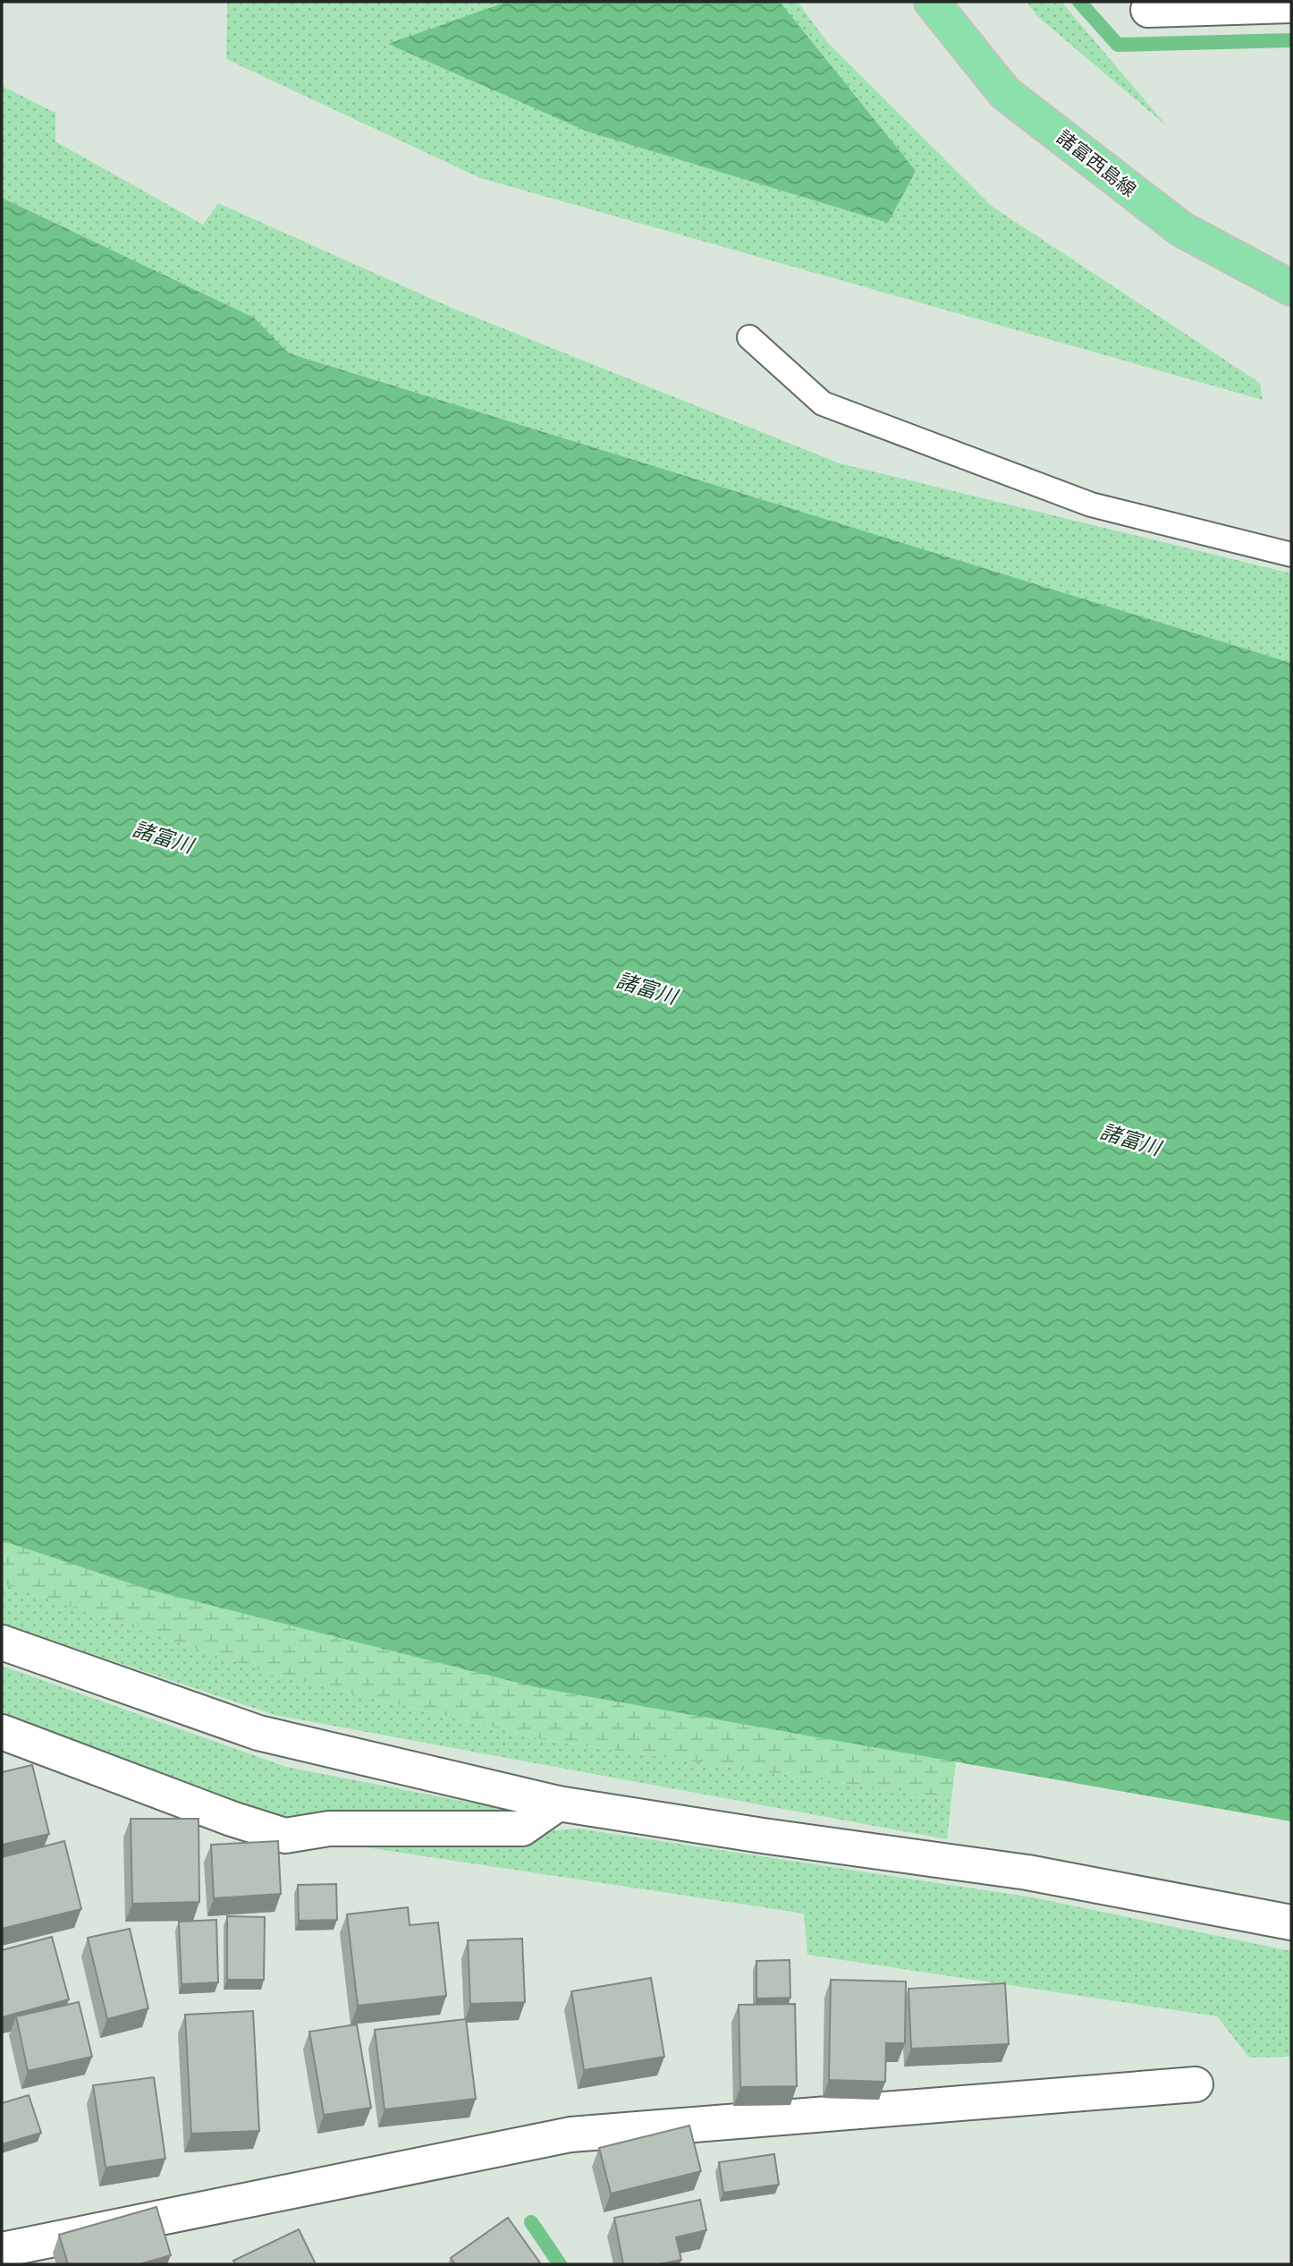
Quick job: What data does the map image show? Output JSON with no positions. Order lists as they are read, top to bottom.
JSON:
{
  "streets": {
    "main road": ["諸富西島線"]
  },
  "water": ["諸富川"]
}
